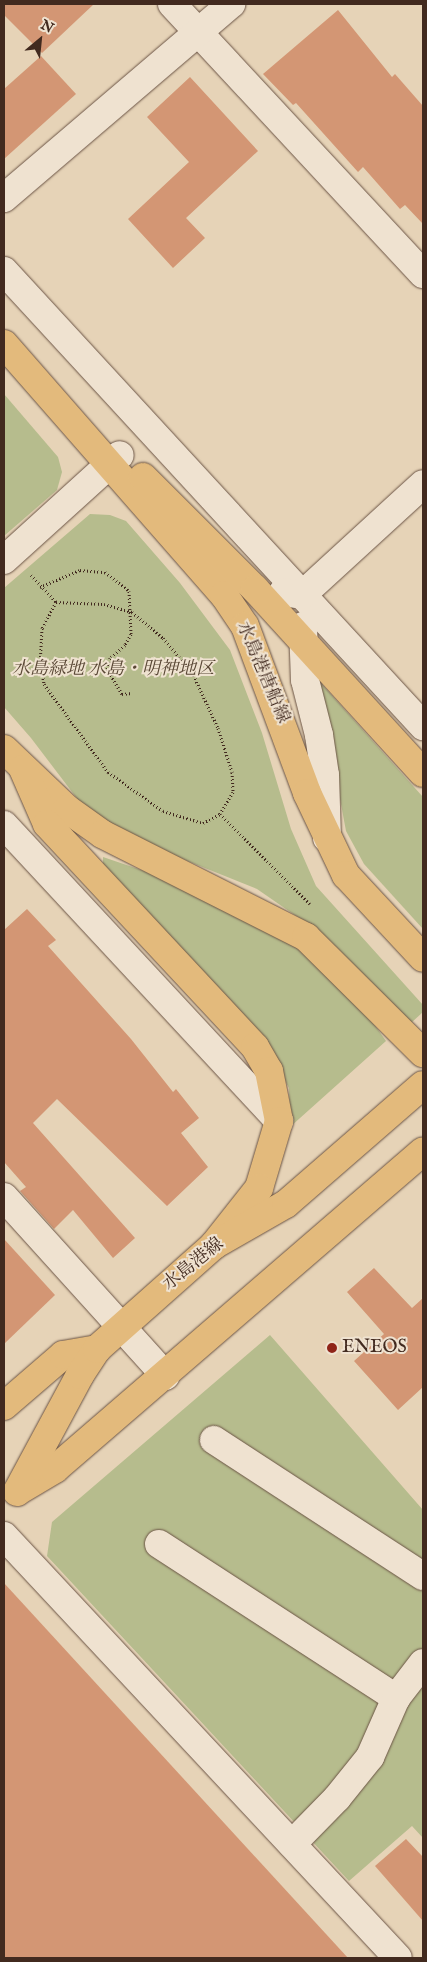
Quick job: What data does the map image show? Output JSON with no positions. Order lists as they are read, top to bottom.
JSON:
{
  "streets": {
    "main road": ["水島港唐船線", "水島港線"]
  },
  "parks": ["水島緑地 水島・明神地区"],
  "places": ["ENEOS"],
  "north": "top right"
}
